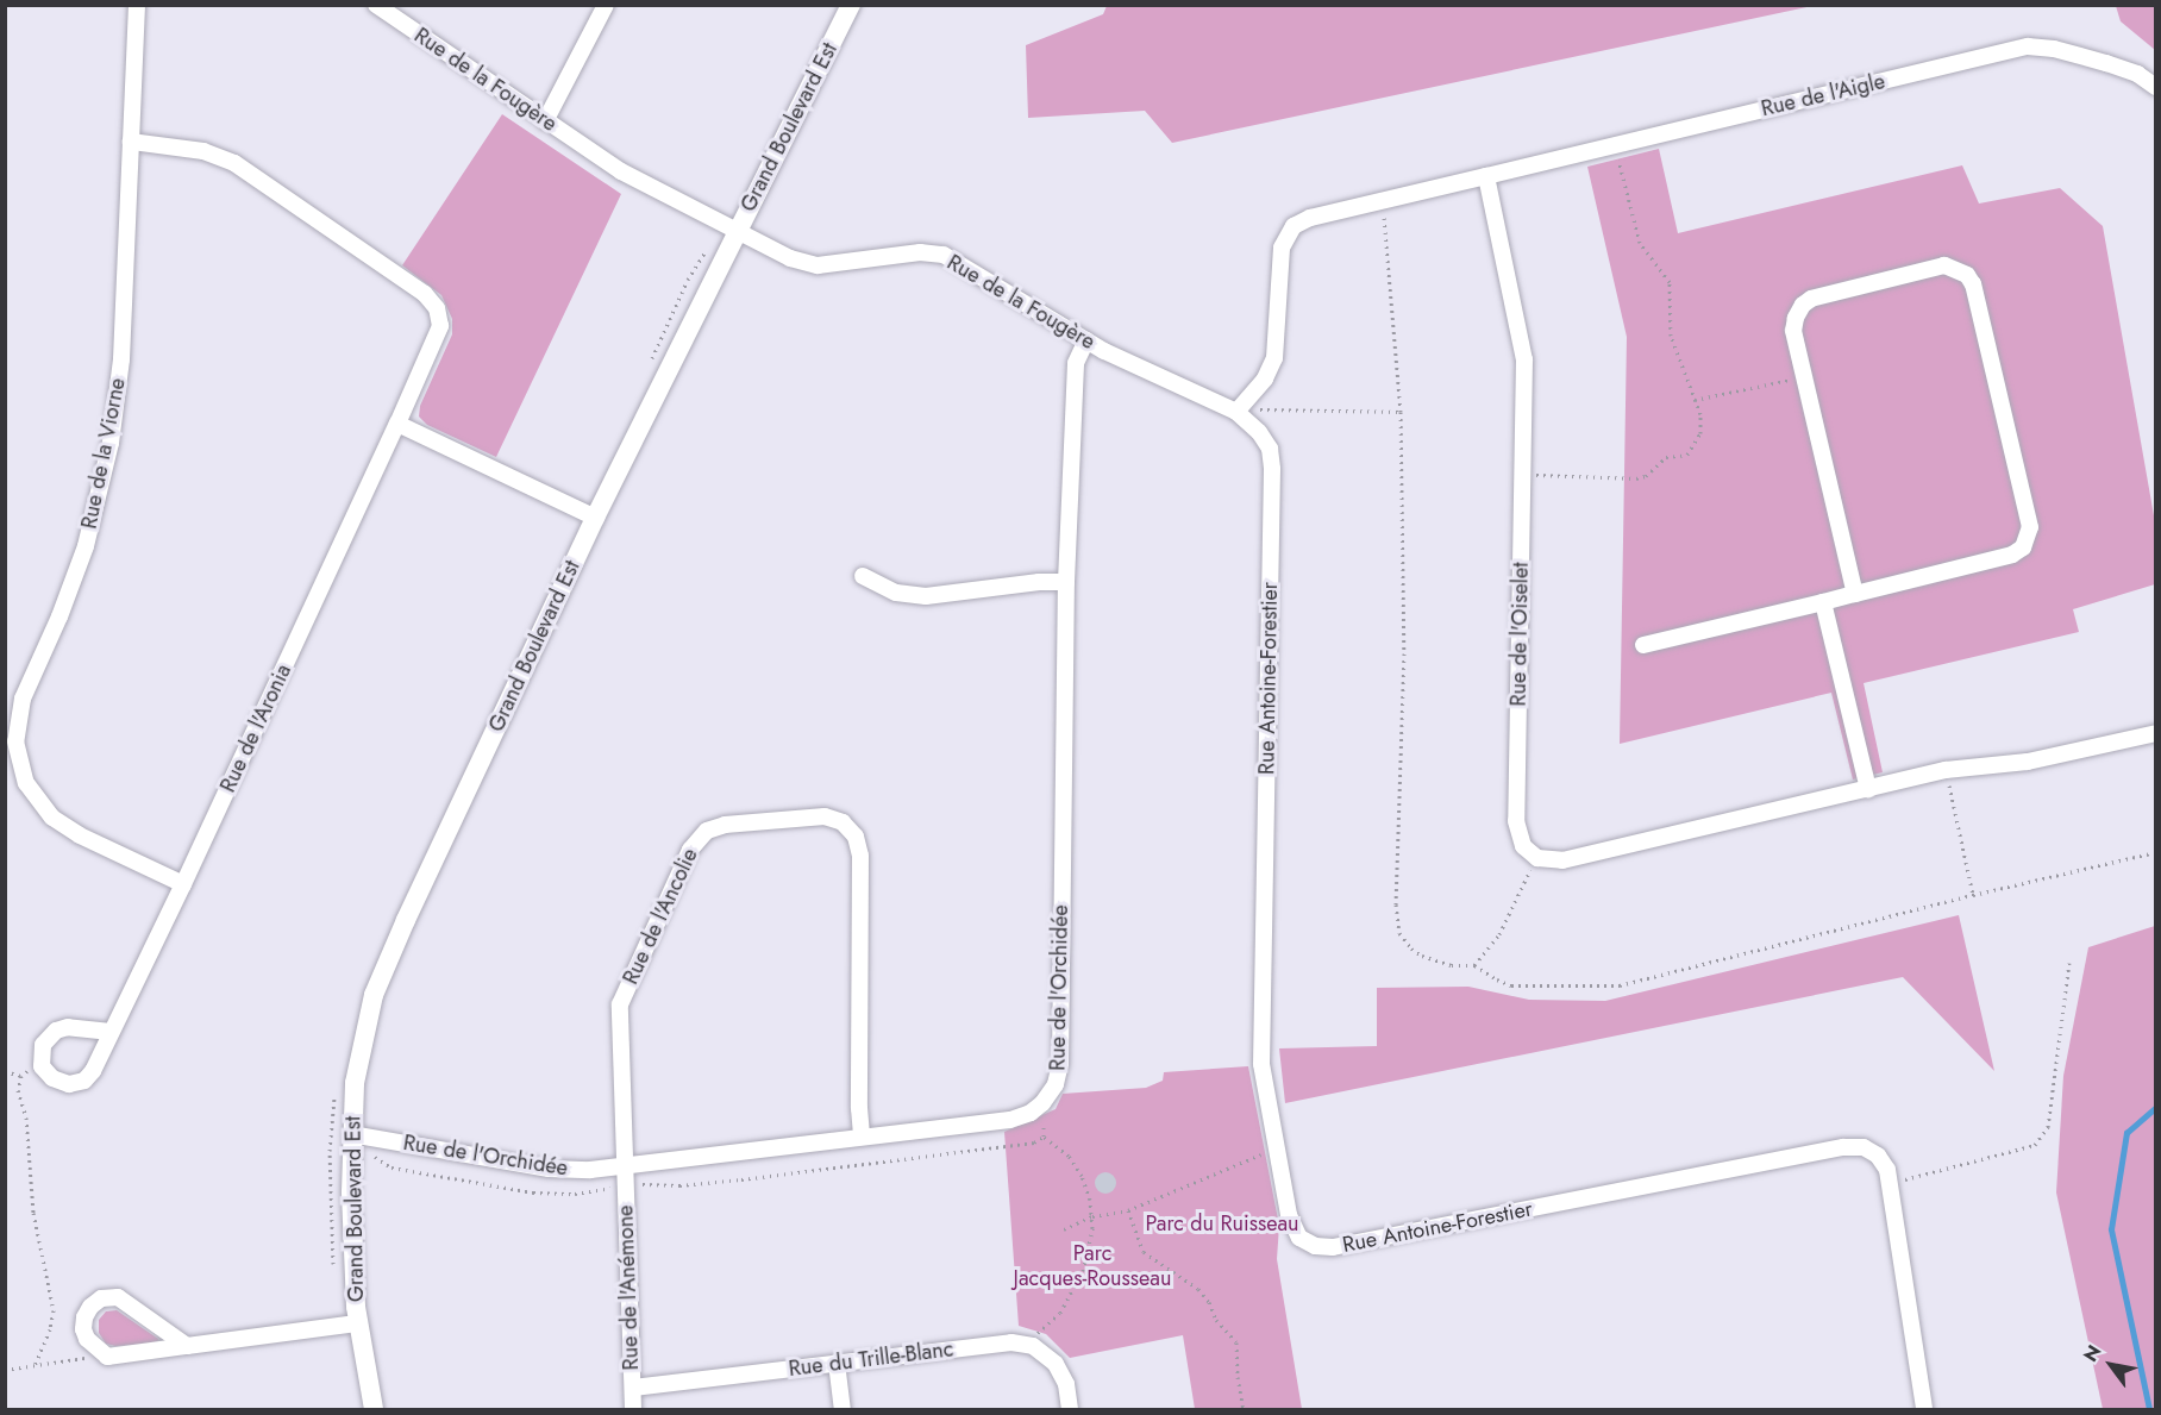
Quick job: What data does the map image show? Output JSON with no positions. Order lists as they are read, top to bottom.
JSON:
{
  "streets": {
    "street": [
      "Rue de la Fougère",
      "Rue de l'Aigle",
      "Grand Boulevard Est",
      "Rue de la Viorne",
      "Rue de l'Oiselet",
      "Rue Antoine-Forestier",
      "Rue de l'Aronia",
      "Rue de l'Ancolie",
      "Rue de l'Orchidée",
      "Rue de l'Anémone",
      "Rue du Trille-Blanc"
    ]
  },
  "crossings": [
    ["Rue de la Fougère", "Grand Boulevard Est"],
    ["Rue de la Fougère", "Rue Antoine-Forestier"],
    ["Rue de la Fougère", "Rue de l'Orchidée"],
    ["Rue de l'Aigle", "Rue de l'Oiselet"],
    ["Grand Boulevard Est", "Rue de l'Orchidée"],
    ["Rue de la Viorne", "Rue de l'Aronia"],
    ["Rue de l'Ancolie", "Rue de l'Orchidée"],
    ["Rue de l'Ancolie", "Rue de l'Anémone"],
    ["Rue de l'Orchidée", "Rue de l'Anémone"],
    ["Rue de l'Anémone", "Rue du Trille-Blanc"]
  ],
  "parks": ["Parc du Ruisseau", "Parc Jacques-Rousseau"],
  "north": "top left"
}
